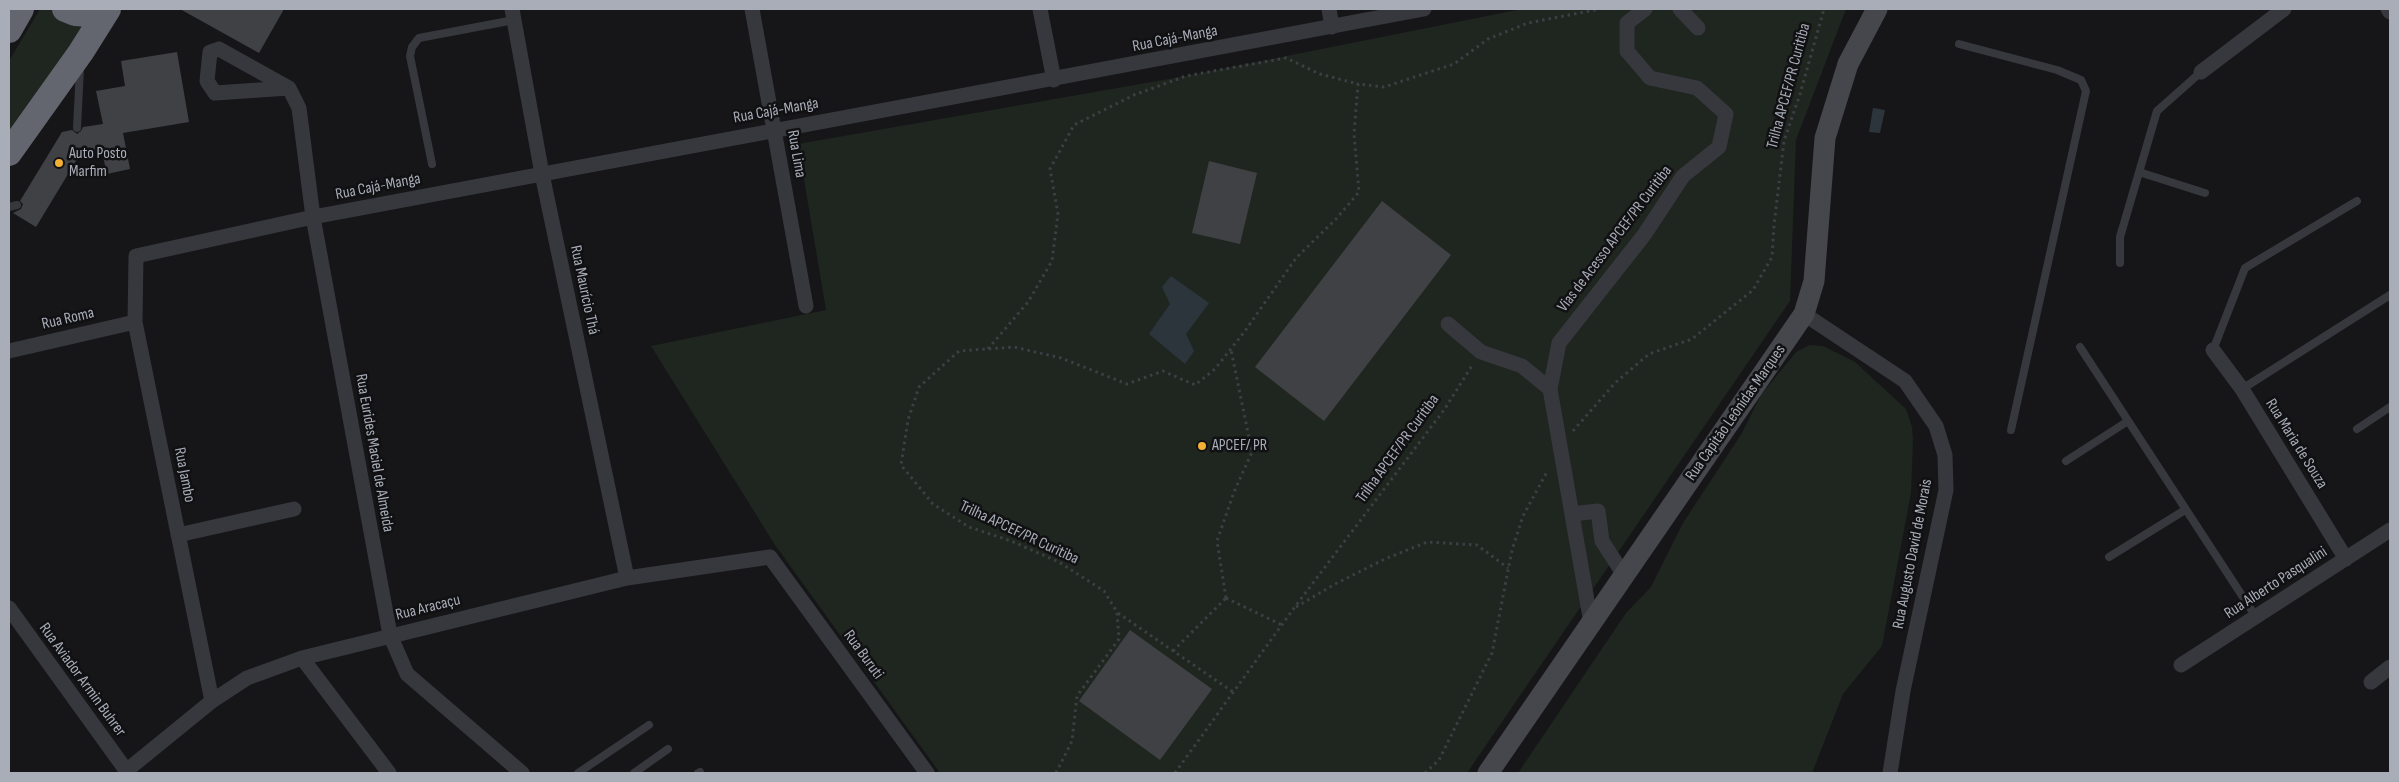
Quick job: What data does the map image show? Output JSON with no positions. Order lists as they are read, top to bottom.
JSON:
{
  "streets": {
    "street": [
      "Rua Cajá-Manga",
      "Rua Lima",
      "Vias de Acesso APCEF/PR Curitiba",
      "Rua Maurício Thá",
      "Rua Roma",
      "Rua Capitão Leônidas Marques",
      "Rua Maria de Souza",
      "Rua Eurides Maciel de Almeida",
      "Rua Jambo",
      "Rua Augusto David de Morais",
      "Rua Alberto Pasqualini",
      "Rua Aracaçu",
      "Rua Buruti",
      "Rua Aviador Armin Buhrer"
    ],
    "path": ["Trilha APCEF/PR Curitiba"]
  },
  "crossings": [
    ["Rua Cajá-Manga", "Rua Lima"],
    ["Rua Cajá-Manga", "Rua Maurício Thá"],
    ["Rua Cajá-Manga", "Rua Eurides Maciel de Almeida"],
    ["Rua Cajá-Manga", "Rua Jambo"],
    ["Trilha APCEF/PR Curitiba", "Vias de Acesso APCEF/PR Curitiba"],
    ["Vias de Acesso APCEF/PR Curitiba", "Rua Capitão Leônidas Marques"],
    ["Rua Maurício Thá", "Rua Aracaçu"],
    ["Rua Roma", "Rua Jambo"],
    ["Rua Capitão Leônidas Marques", "Rua Augusto David de Morais"],
    ["Rua Maria de Souza", "Rua Alberto Pasqualini"],
    ["Rua Eurides Maciel de Almeida", "Rua Aracaçu"],
    ["Rua Jambo", "Rua Aracaçu"],
    ["Rua Aracaçu", "Rua Buruti"],
    ["Rua Aracaçu", "Rua Aviador Armin Buhrer"]
  ],
  "places": ["Auto Posto Marfim", "APCEF/ PR"]
}
